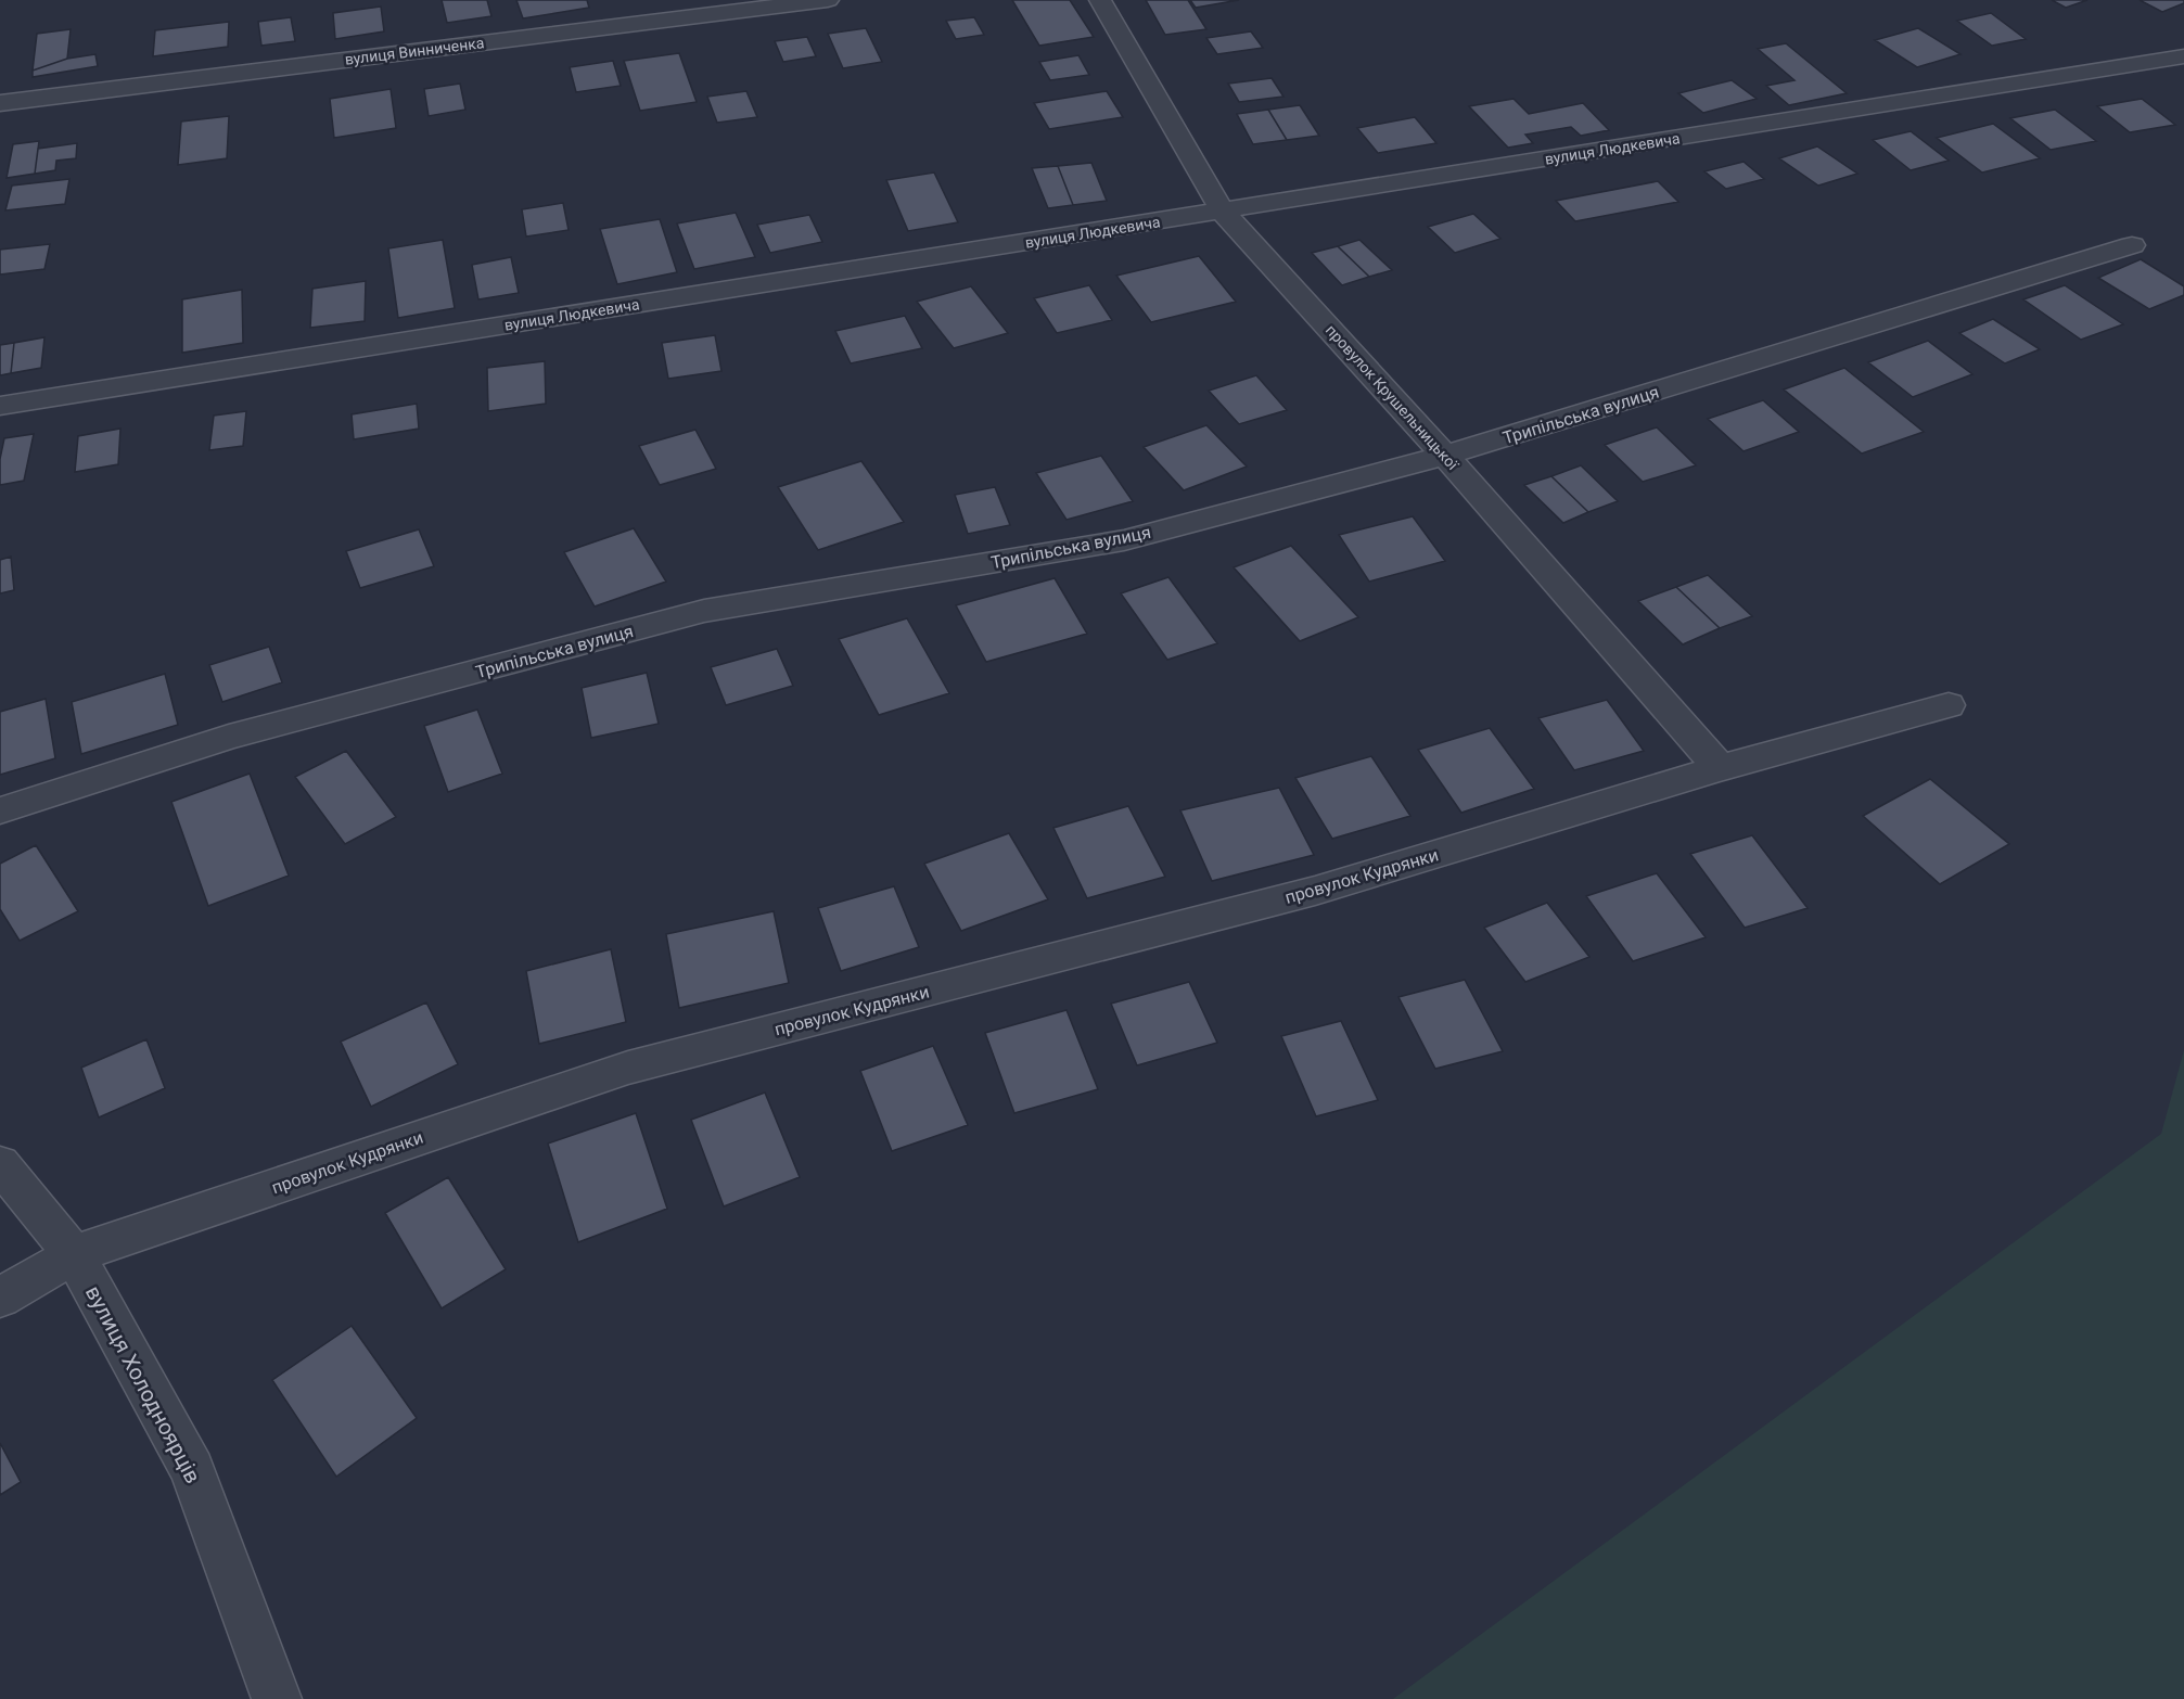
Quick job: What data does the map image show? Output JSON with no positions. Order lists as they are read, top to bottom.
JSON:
{
  "streets": {
    "street": [
      "вулиця Винниченка",
      "вулиця Людкевича",
      "провулок Крушельницької",
      "Трипільська вулиця",
      "провулок Кудрянки",
      "вулиця Холодноярців"
    ]
  },
  "crossings": [
    ["вулиця Людкевича", "провулок Крушельницької"],
    ["провулок Крушельницької", "Трипільська вулиця"],
    ["провулок Крушельницької", "провулок Кудрянки"],
    ["провулок Кудрянки", "вулиця Холодноярців"]
  ]
}
